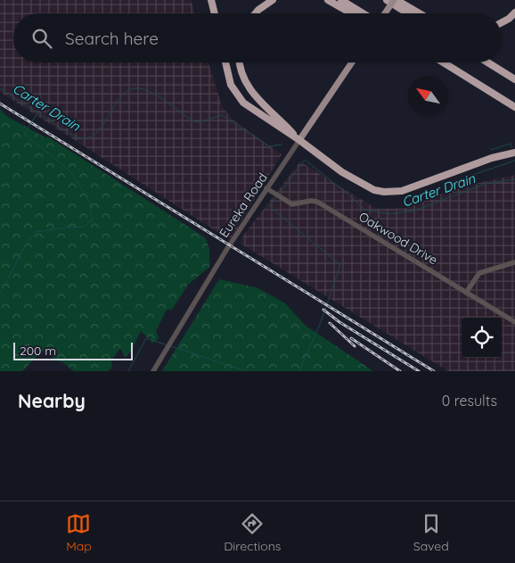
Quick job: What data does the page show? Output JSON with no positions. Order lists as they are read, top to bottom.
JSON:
{
  "streets": {
    "main road": ["Eureka Road"],
    "street": ["Oakwood Drive"]
  },
  "crossings": [
    ["Eureka Road", "Oakwood Drive"]
  ],
  "water": ["Carter Drain"],
  "scale_bar": "200 m",
  "north": "top left",
  "page": {
    "search": "Search here",
    "scale": "200 m",
    "heading": ["Nearby", "0 results"],
    "nav": ["Map", "Directions", "Saved"]
  }
}
